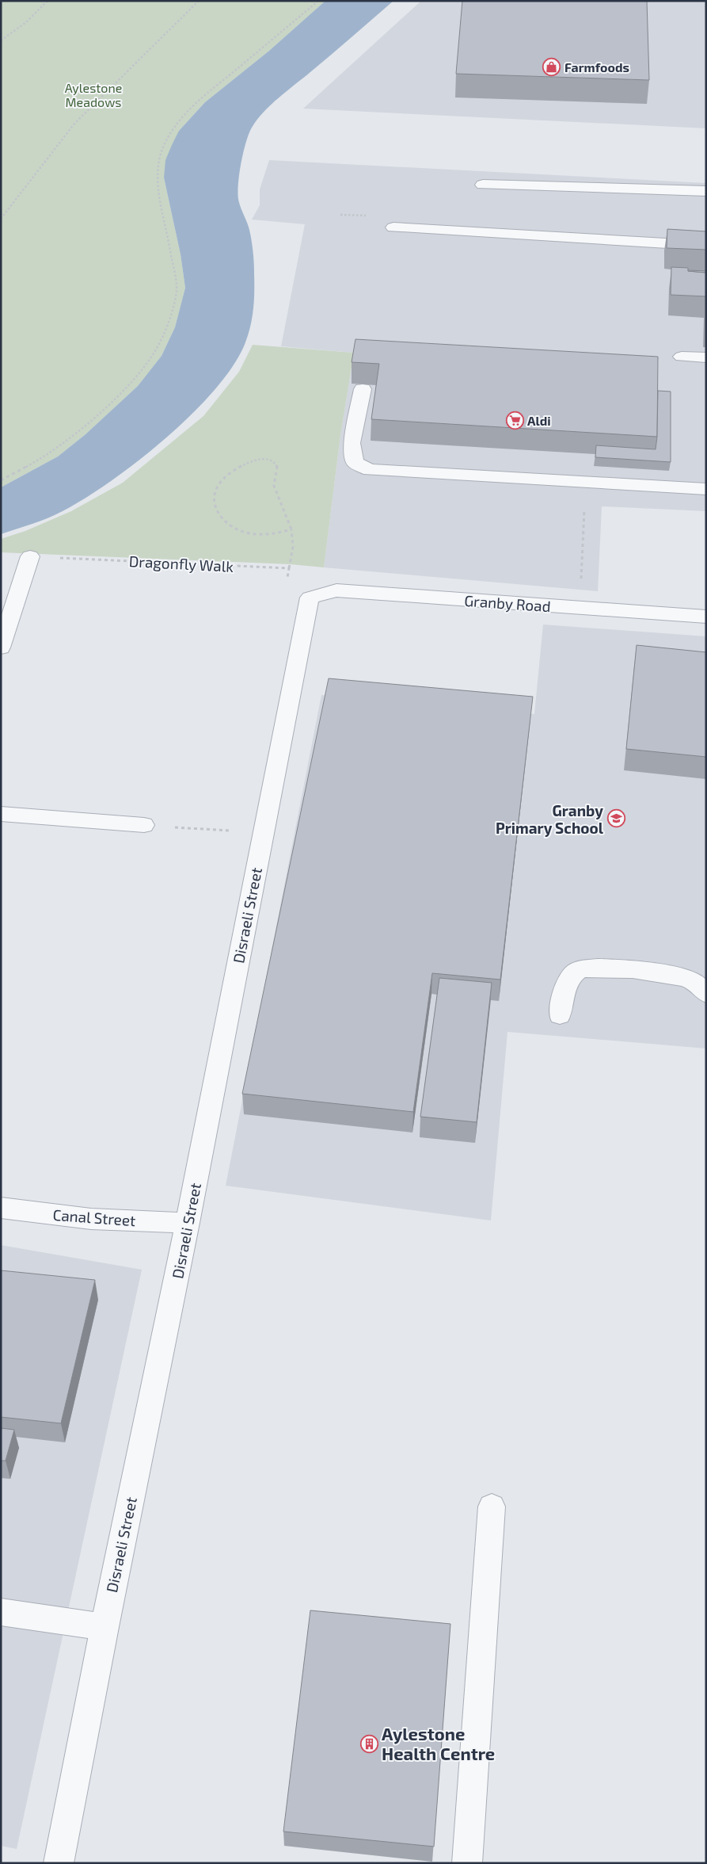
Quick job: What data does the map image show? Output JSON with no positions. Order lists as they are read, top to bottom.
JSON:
{
  "streets": {
    "street": ["Granby Road", "Disraeli Street", "Canal Street"],
    "path": ["Dragonfly Walk"]
  },
  "crossings": [
    ["Granby Road", "Disraeli Street"],
    ["Disraeli Street", "Canal Street"]
  ],
  "parks": ["Aylestone Meadows"],
  "places": {
    "shop": ["Farmfoods"],
    "supermarket": ["Aldi"],
    "school or university": ["Granby Primary School"],
    "building": ["Aylestone Health Centre"]
  }
}
